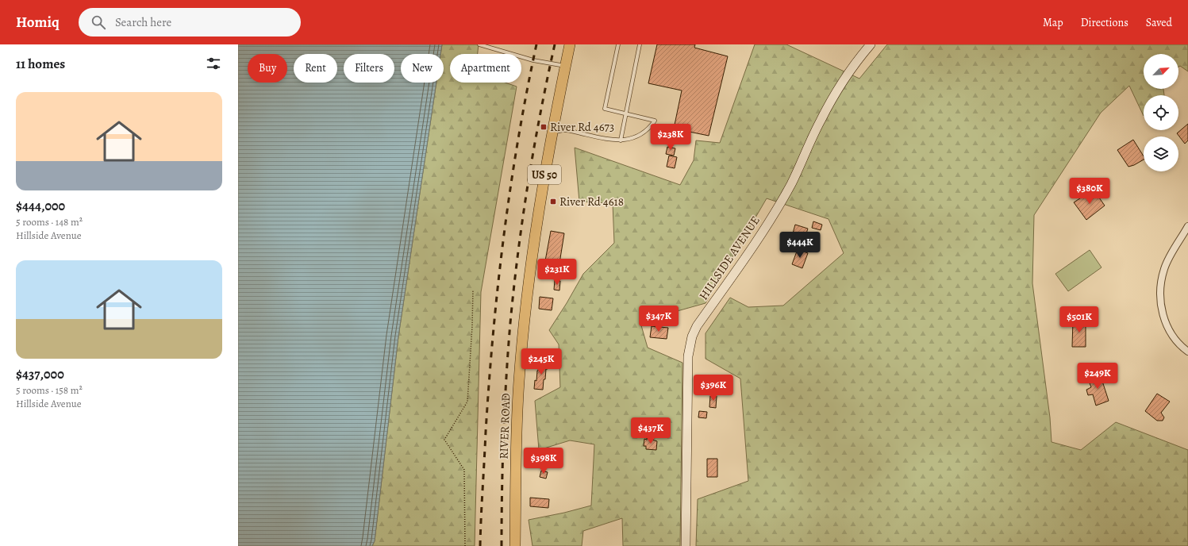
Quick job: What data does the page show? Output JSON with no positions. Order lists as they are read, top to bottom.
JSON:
{
  "streets": {
    "main road": ["US 50", "RIVER ROAD"],
    "street": ["HILLSIDE AVENUE"]
  },
  "places": {
    "transit": ["River Rd 4673", "River Rd 4618"]
  },
  "north": "top right",
  "page": {
    "header": "Homiq",
    "search": "Search here",
    "nav": ["Map", "Directions", "Saved"],
    "heading": "11 homes",
    "chip": [
      "Buy",
      "Rent",
      "Filters",
      "New",
      "Apartment"
    ],
    "list": [
      {
        "name": "$444,000",
        "note": "5 rooms · 148 m² · Hillside Avenue"
      },
      {
        "name": "$437,000",
        "note": "5 rooms · 158 m² · Hillside Avenue"
      }
    ],
    "price": [
      "$238K",
      "$380K",
      "$444K",
      "$231K",
      "$347K",
      "$501K",
      "$245K",
      "$249K",
      "$396K",
      "$437K",
      "$398K"
    ]
  }
}
